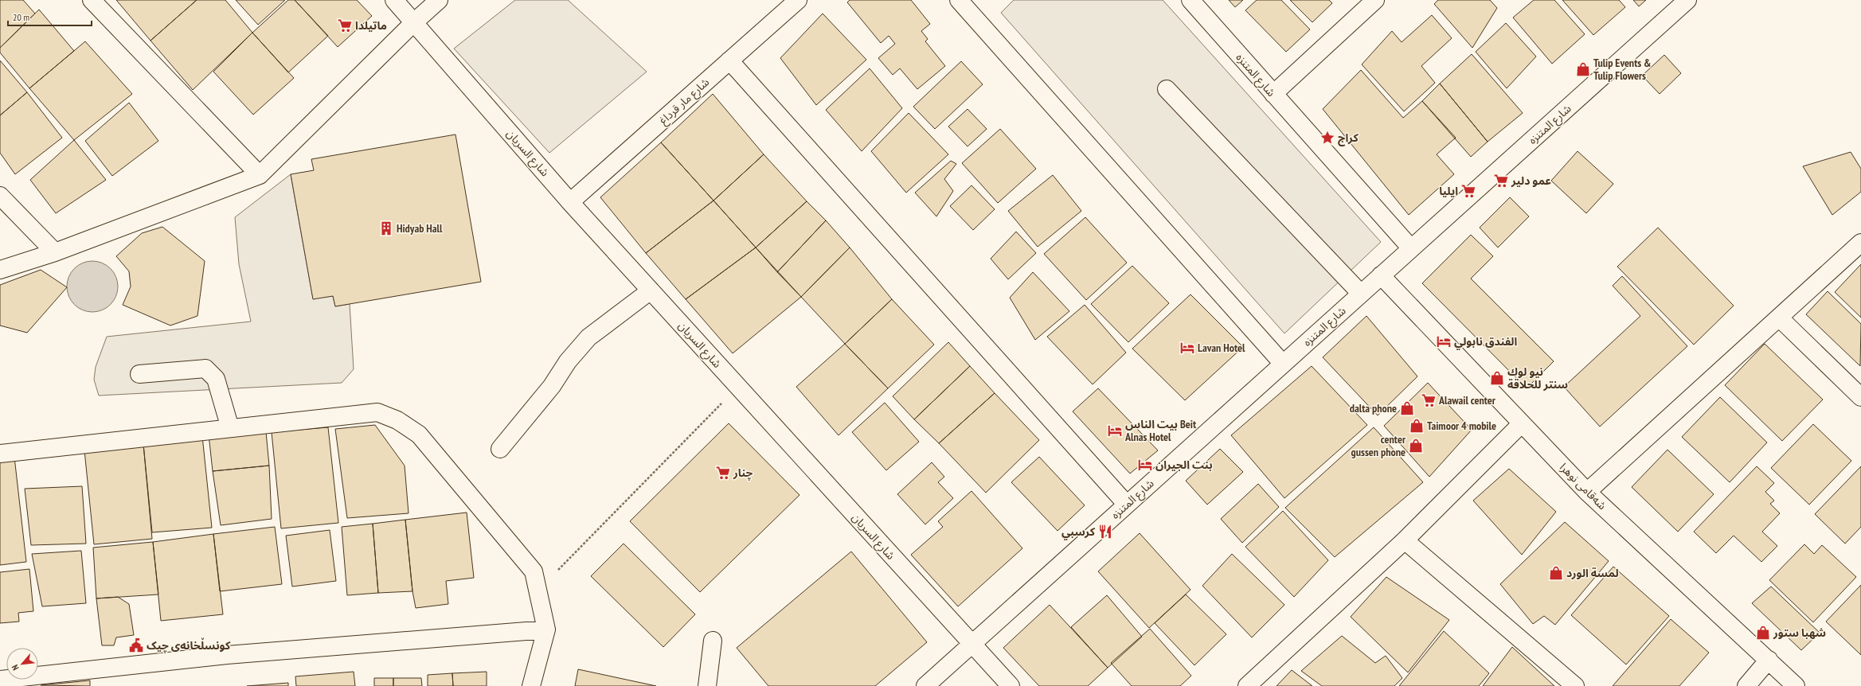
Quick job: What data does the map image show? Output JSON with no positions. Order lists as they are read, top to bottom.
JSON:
{
  "streets": {
    "street": [
      "شارع المتنزه",
      "شارع مار قرداغ",
      "شارع السريان",
      "شەقامی نوهرا"
    ]
  },
  "crossings": [
    ["شارع المتنزه", "شارع السريان"],
    ["شارع المتنزه", "شەقامی نوهرا"],
    ["شارع مار قرداغ", "شارع السريان"]
  ],
  "places": {
    "supermarket": [
      "ماتیلدا",
      "عمو دلير",
      "ايليا",
      "Alawail center",
      "چنار"
    ],
    "shop": [
      "Tulip Events & Tulip Flowers",
      "نيو لوك سنتر للحلاقة",
      "dalta phone",
      "Taimoor 4 mobile",
      "center gussen phone",
      "لمسة الورد",
      "شهبا ستور"
    ],
    "place": ["كراج"],
    "building": ["Hidyab Hall"],
    "hotel": [
      "الفندق نابولي",
      "Lavan Hotel",
      "بيت الناس Beit Alnas Hotel",
      "بنت الجيران"
    ],
    "restaurant": ["كرسبي"],
    "public building": ["کونسڵخانەی چیک"]
  },
  "scale_bar": "20 m",
  "north": "bottom left"
}
